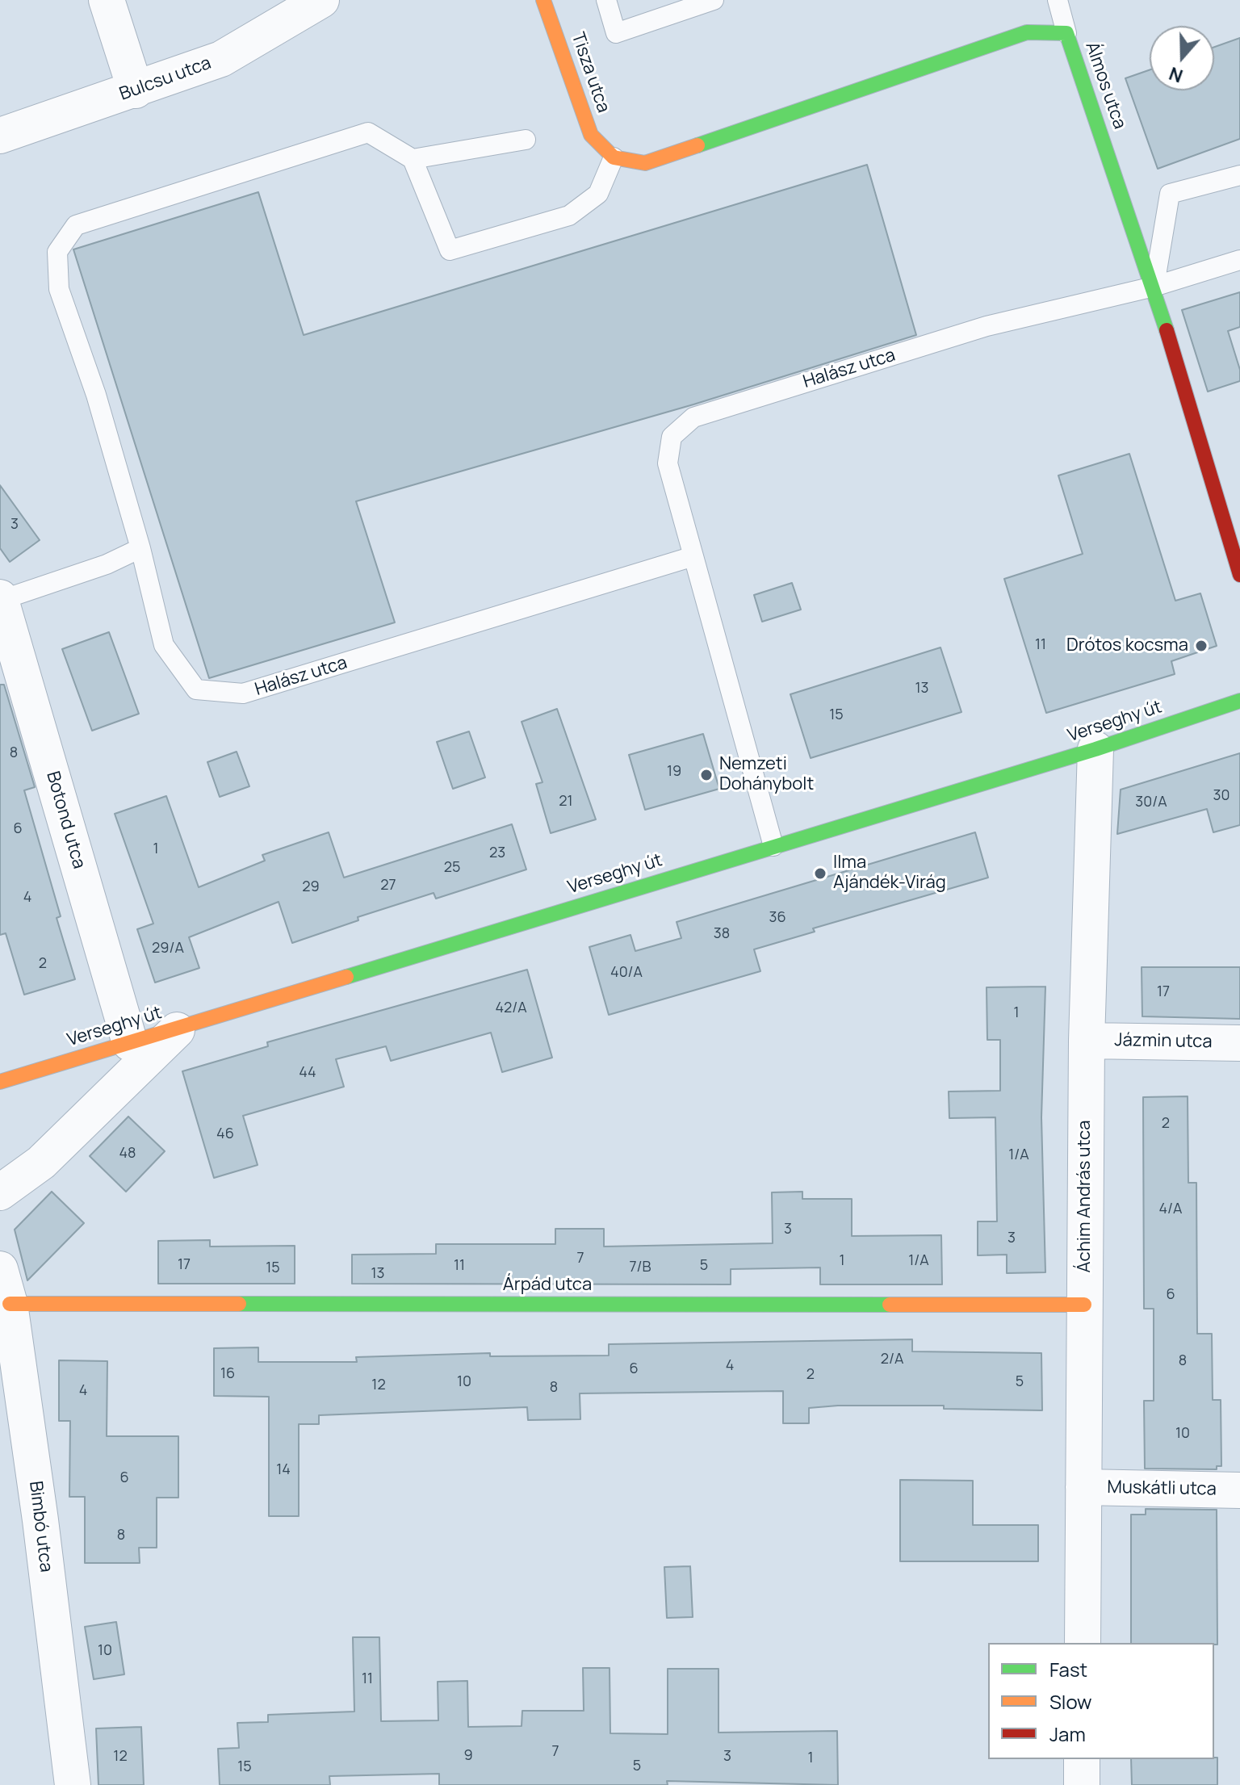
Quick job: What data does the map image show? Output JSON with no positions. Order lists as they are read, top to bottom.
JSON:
{
  "streets": {
    "street": [
      "Tisza utca",
      "Bulcsu utca",
      "Álmos utca",
      "Verseghy út",
      "Botond utca",
      "Jázmin utca",
      "Áchim András utca",
      "Árpád utca",
      "Muskátli utca",
      "Bimbó utca"
    ],
    "lane": ["Halász utca"]
  },
  "crossings": [
    ["Tisza utca", "Álmos utca"],
    ["Álmos utca", "Halász utca"],
    ["Halász utca", "Verseghy út"],
    ["Verseghy út", "Botond utca"],
    ["Verseghy út", "Áchim András utca"],
    ["Jázmin utca", "Áchim András utca"],
    ["Áchim András utca", "Árpád utca"],
    ["Áchim András utca", "Muskátli utca"],
    ["Árpád utca", "Bimbó utca"]
  ],
  "places": ["Drótos kocsma", "Nemzeti Dohánybolt", "Ilma Ajándék-Virág"],
  "house_numbers": [
    "3",
    "11",
    "13",
    "15",
    "8",
    "19",
    "30",
    "21",
    "30/A",
    "6",
    "1",
    "23",
    "25",
    "27",
    "29",
    "4",
    "36",
    "38",
    "29/A",
    "2",
    "40/A",
    "17",
    "42/A",
    "1",
    "44",
    "2",
    "46",
    "48",
    "1/A",
    "4/A",
    "3",
    "3",
    "7",
    "1",
    "1/A",
    "17",
    "11",
    "5",
    "7/B",
    "15",
    "13",
    "6",
    "2/A",
    "8",
    "4",
    "6",
    "16",
    "2",
    "10",
    "5",
    "12",
    "8",
    "4",
    "10",
    "14",
    "6",
    "8",
    "10",
    "11",
    "7",
    "9",
    "12",
    "3",
    "1",
    "5",
    "15"
  ],
  "legend": ["Fast", "Slow", "Jam"],
  "north": "bottom"
}
